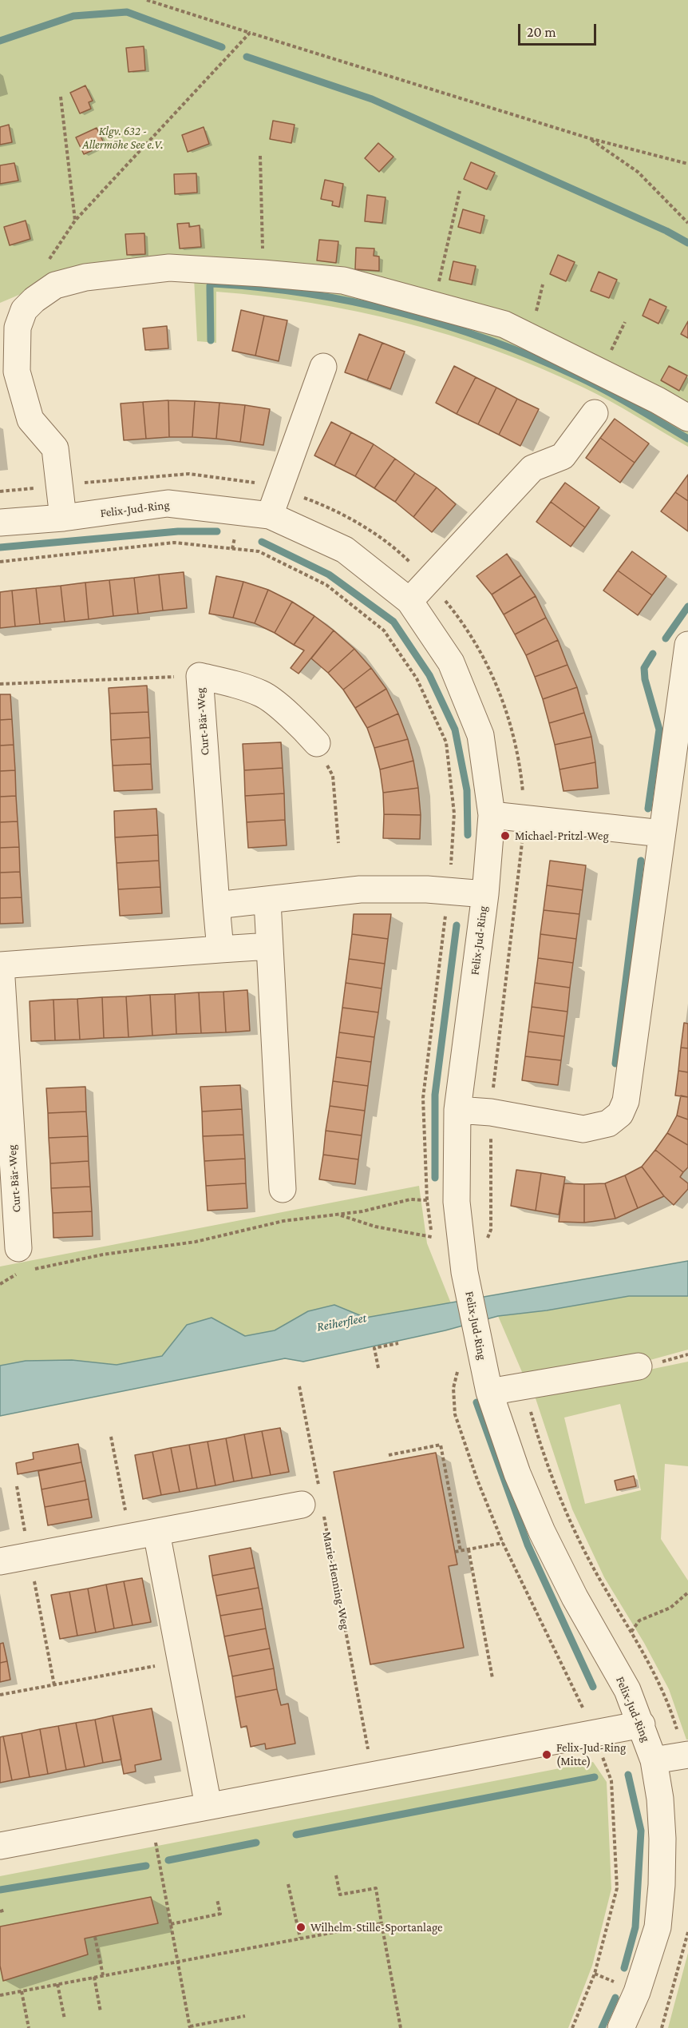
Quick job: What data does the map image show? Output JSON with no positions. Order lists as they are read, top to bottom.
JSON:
{
  "streets": {
    "street": ["Felix-Jud-Ring", "Curt-Bär-Weg"],
    "path": ["Marie-Henning-Weg"]
  },
  "water": ["Reiherfleet"],
  "parks": ["Klgv. 632 - Allermöhe See e.V."],
  "places": ["Michael-Pritzl-Weg", "Felix-Jud-Ring (Mitte)", "Wilhelm-Stille-Sportanlage"],
  "scale_bar": "20 m"
}
